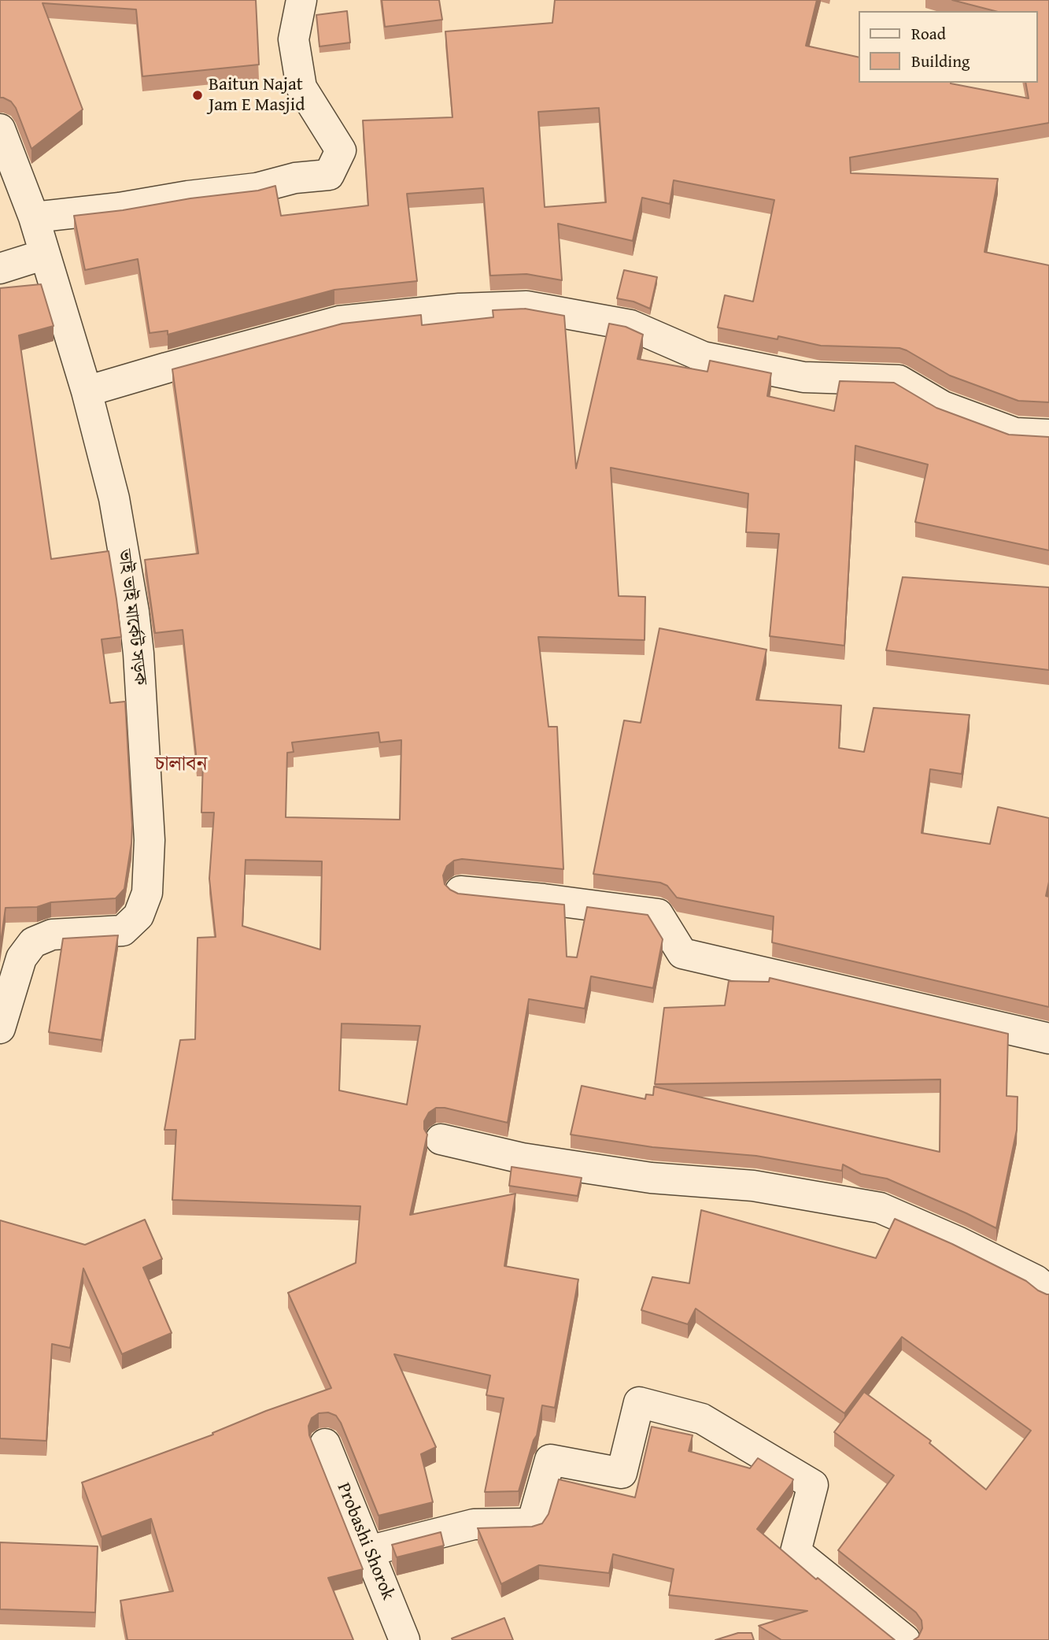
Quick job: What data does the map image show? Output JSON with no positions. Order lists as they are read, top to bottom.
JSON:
{
  "streets": {
    "street": ["ভাই ভাই মার্কেট সড়ক", "Probashi Shorok"]
  },
  "districts": ["চালাবন"],
  "places": ["Baitun Najat Jam E Masjid"],
  "legend": ["Road", "Building"]
}
